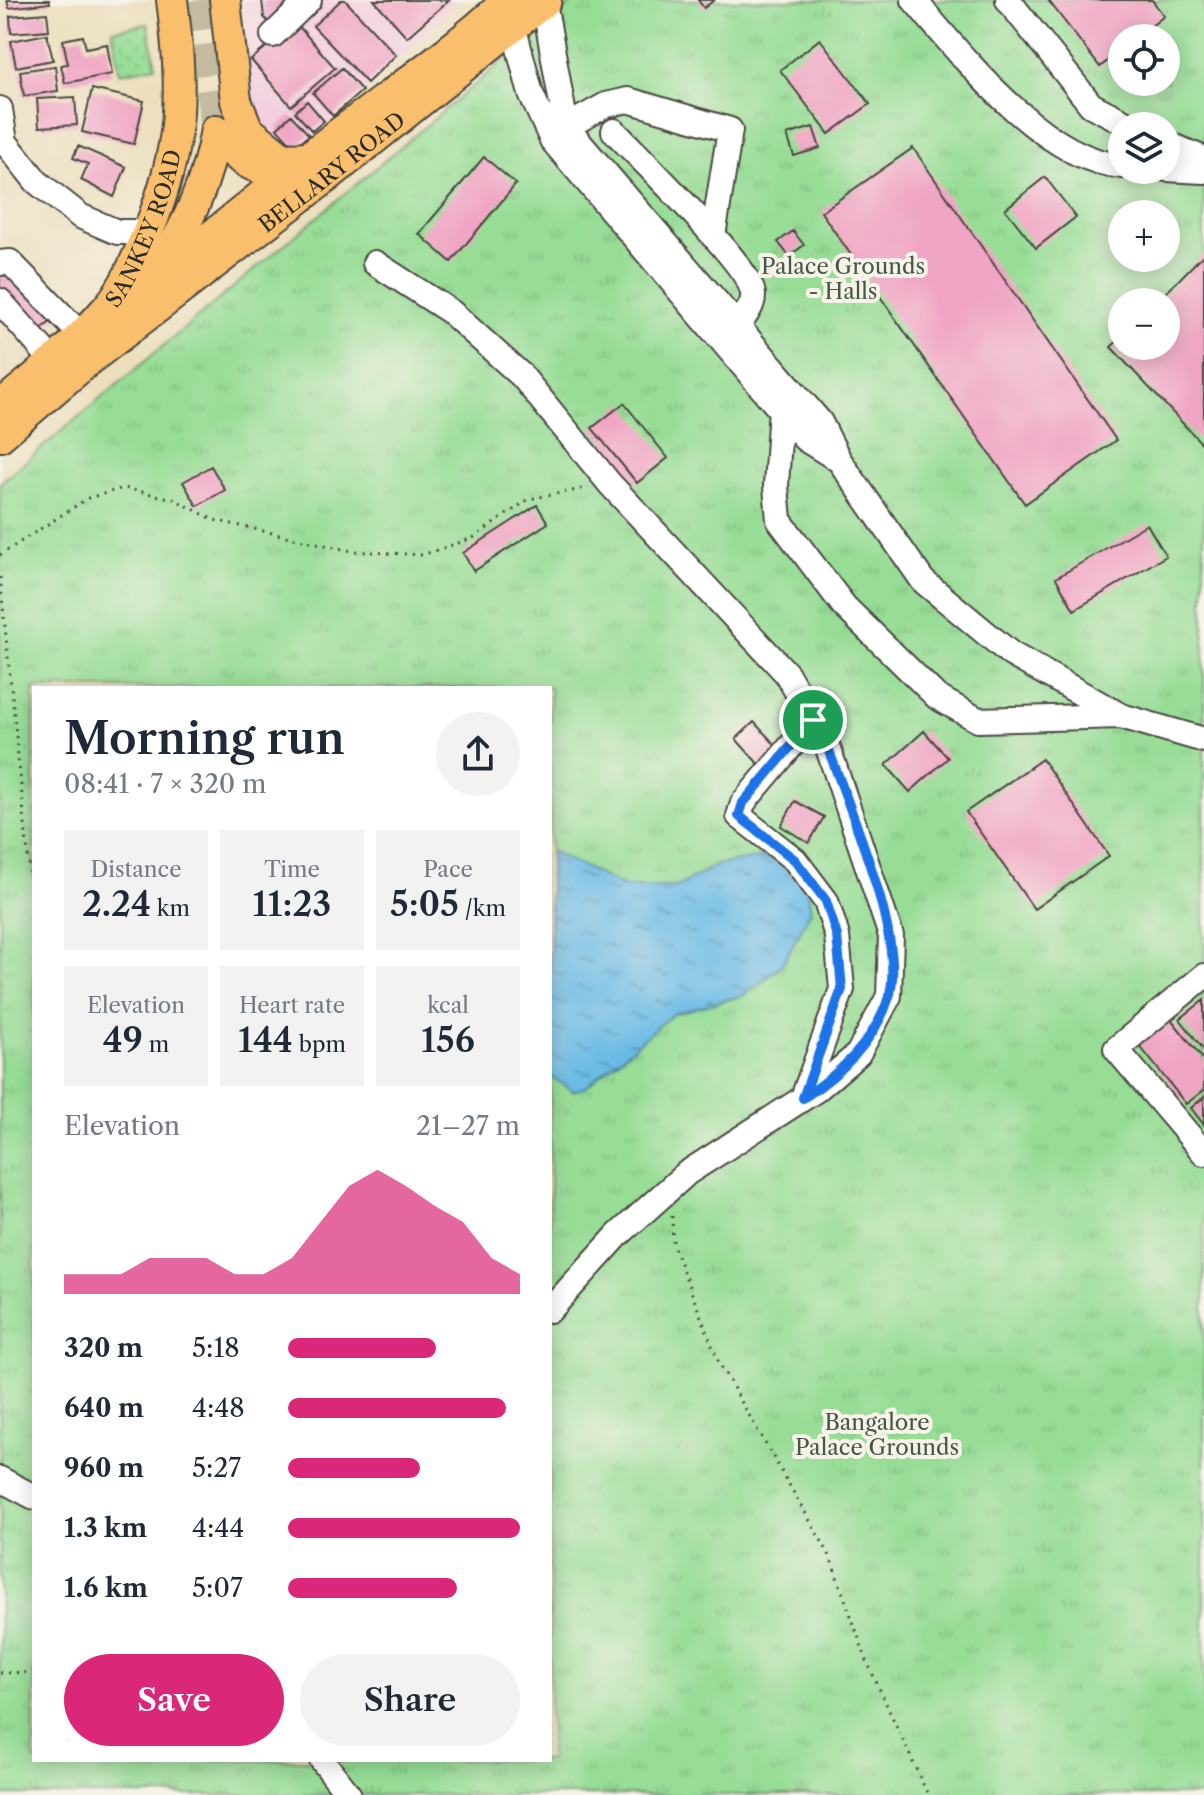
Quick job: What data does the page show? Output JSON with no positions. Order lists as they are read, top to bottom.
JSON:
{
  "streets": {
    "main road": ["BELLARY ROAD", "SANKEY ROAD"]
  },
  "crossings": [
    ["BELLARY ROAD", "SANKEY ROAD"]
  ],
  "parks": ["Palace Grounds - Halls", "Bangalore Palace Grounds"],
  "page": {
    "map_buttons": ["+", "−"],
    "heading": ["Morning run", "08:41 · 7 × 320 m"],
    "stats": [
      ["Distance", "2.24 km"],
      ["Time", "11:23"],
      ["Pace", "5:05 /km"],
      ["Elevation", "49 m"],
      ["Heart rate", "144 bpm"],
      ["kcal", "156"]
    ],
    "chart": ["Elevation", "21–27 m"],
    "list": [
      {
        "name": "320 m",
        "note": "5:18"
      },
      {
        "name": "640 m",
        "note": "4:48"
      },
      {
        "name": "960 m",
        "note": "5:27"
      },
      {
        "name": "1.3 km",
        "note": "4:44"
      },
      {
        "name": "1.6 km",
        "note": "5:07"
      }
    ],
    "buttons": ["Save", "Share"]
  }
}
